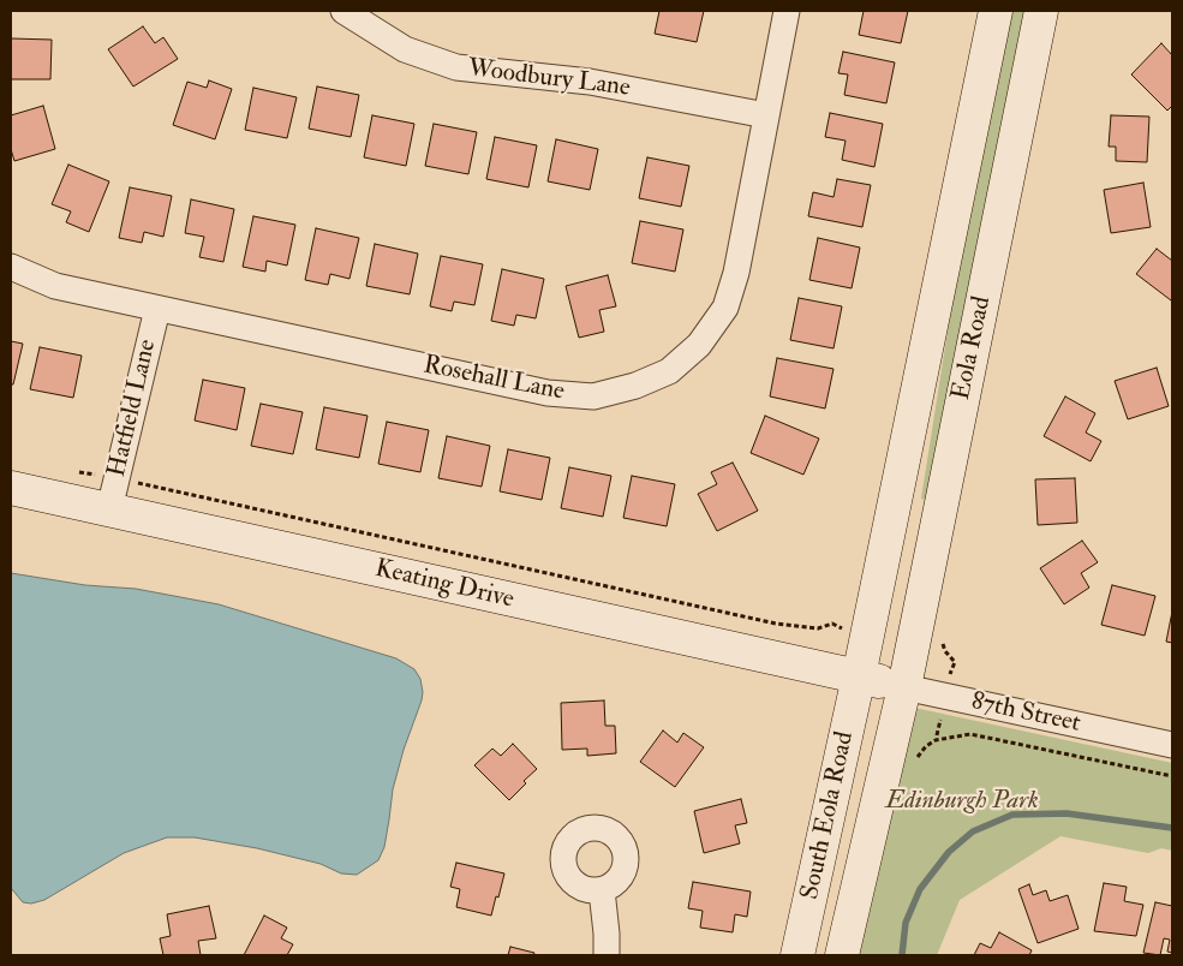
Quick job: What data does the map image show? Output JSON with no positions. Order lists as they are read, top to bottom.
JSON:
{
  "streets": {
    "street": [
      "Woodbury Lane",
      "Eola Road",
      "Rosehall Lane",
      "Hatfield Lane",
      "Keating Drive",
      "87th Street",
      "South Eola Road"
    ]
  },
  "crossings": [
    ["Woodbury Lane", "Rosehall Lane"],
    ["Eola Road", "Keating Drive"],
    ["Eola Road", "87th Street"],
    ["Eola Road", "South Eola Road"],
    ["Rosehall Lane", "Hatfield Lane"],
    ["Hatfield Lane", "Keating Drive"],
    ["Keating Drive", "87th Street"],
    ["Keating Drive", "South Eola Road"],
    ["87th Street", "South Eola Road"]
  ],
  "parks": ["Edinburgh Park"]
}
